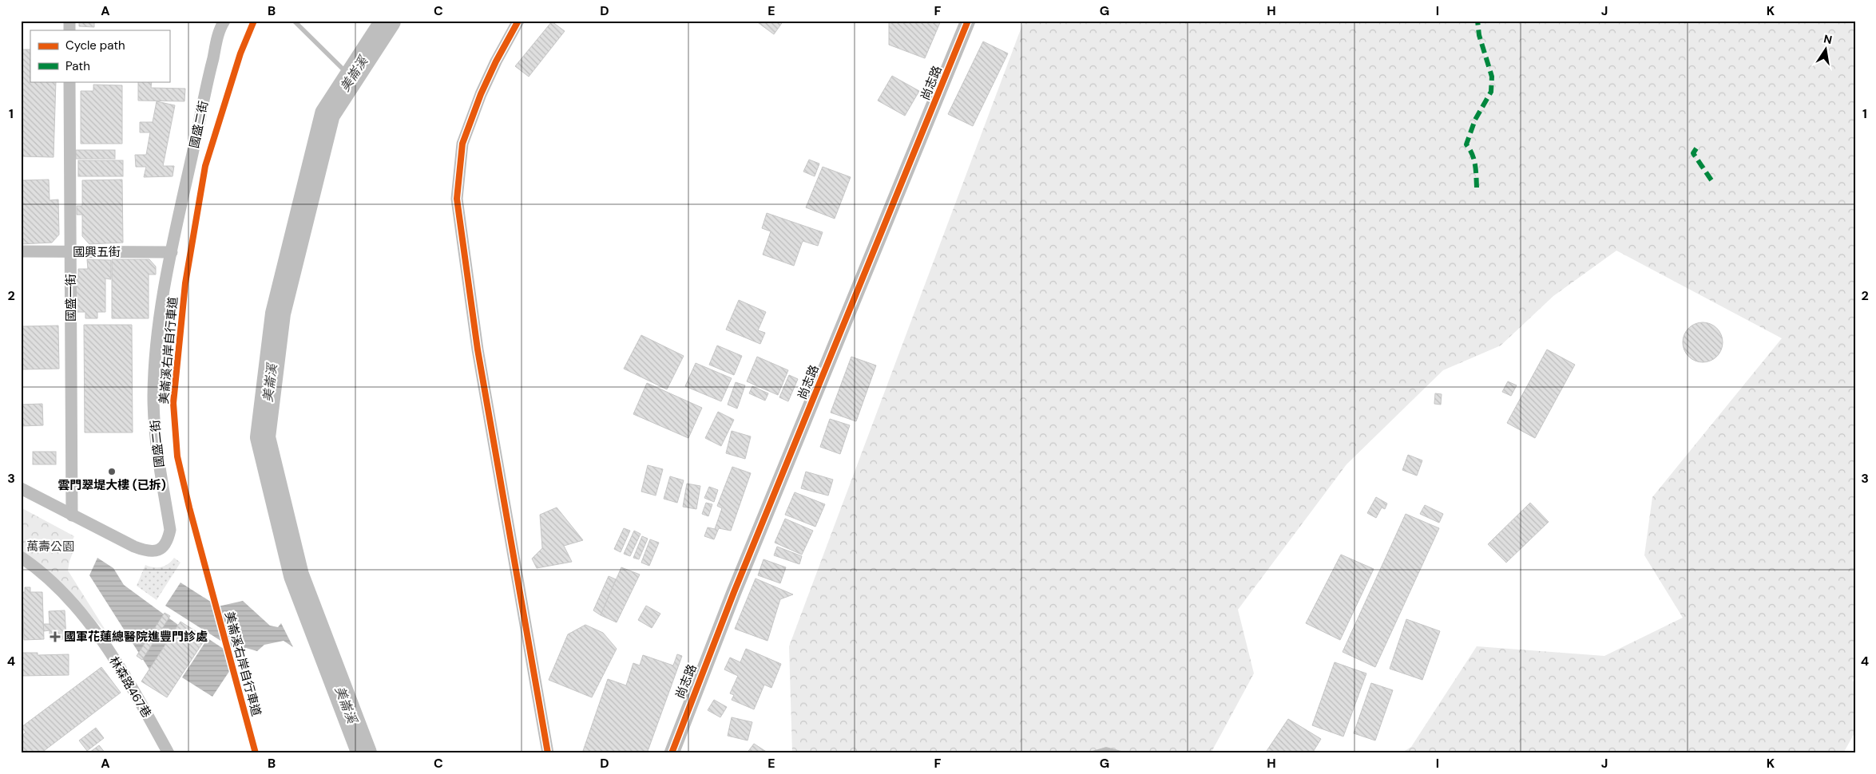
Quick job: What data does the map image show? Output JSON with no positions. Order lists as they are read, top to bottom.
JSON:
{
  "streets": {
    "street": [
      "尚志路",
      "國盛二街",
      "國興五街",
      "國盛一街",
      "林森路467巷"
    ],
    "cycle path": ["美崙溪右岸自行車道"]
  },
  "crossings": [
    ["國盛二街", "國興五街"],
    ["國盛二街", "國盛一街"],
    ["國興五街", "國盛一街"]
  ],
  "water": ["美崙溪"],
  "parks": ["萬壽公園"],
  "places": {
    "other": ["雲門翠堤大樓 (已拆)"],
    "health": ["國軍花蓮總醫院進豐門診處"]
  },
  "legend": ["Cycle path", "Path"],
  "north": "top",
  "grid": {
    "columns": [
      "A",
      "B",
      "C",
      "D",
      "E",
      "F",
      "G",
      "H",
      "I",
      "J",
      "K"
    ],
    "rows": [
      "1",
      "2",
      "3",
      "4"
    ]
  }
}
